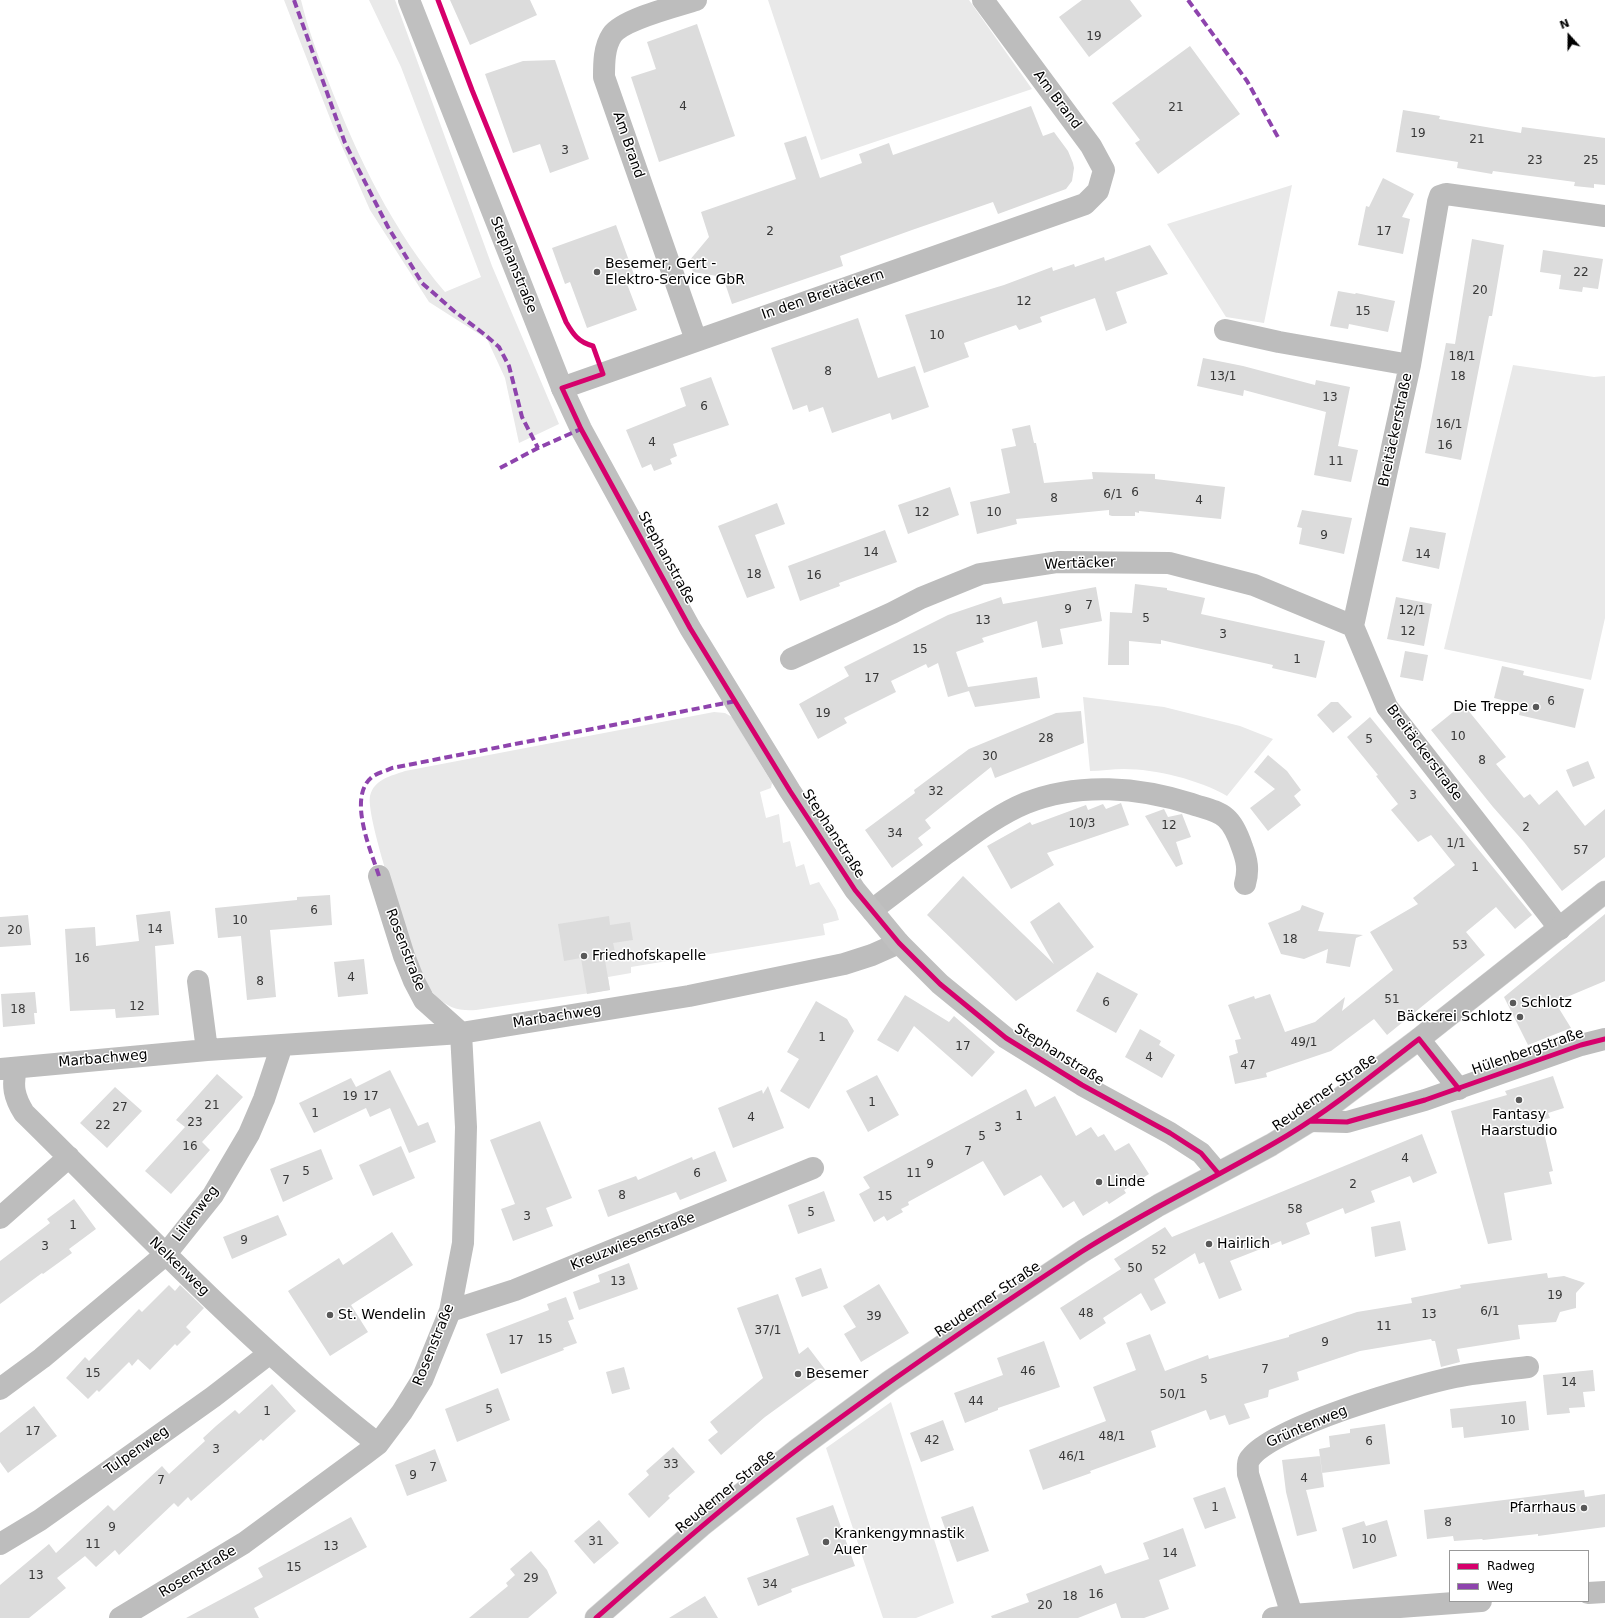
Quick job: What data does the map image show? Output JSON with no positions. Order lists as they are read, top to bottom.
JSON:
{
  "streets": {
    "street": [
      "Am Brand",
      "Stephanstraße",
      "In den Breitäckern",
      "Breitäckerstraße",
      "Wertäcker",
      "Rosenstraße",
      "Marbachweg",
      "Hülenbergstraße",
      "Reuderner Straße",
      "Lilienweg",
      "Kreuzwiesenstraße",
      "Nelkenweg",
      "Grüntenweg",
      "Tulpenweg"
    ]
  },
  "crossings": [
    ["Am Brand", "In den Breitäckern"],
    ["Stephanstraße", "In den Breitäckern"],
    ["Stephanstraße", "Marbachweg"],
    ["Stephanstraße", "Reuderner Straße"],
    ["Breitäckerstraße", "Wertäcker"],
    ["Breitäckerstraße", "Reuderner Straße"],
    ["Rosenstraße", "Marbachweg"],
    ["Rosenstraße", "Kreuzwiesenstraße"],
    ["Rosenstraße", "Nelkenweg"],
    ["Marbachweg", "Lilienweg"],
    ["Marbachweg", "Nelkenweg"],
    ["Hülenbergstraße", "Reuderner Straße"],
    ["Lilienweg", "Nelkenweg"],
    ["Nelkenweg", "Tulpenweg"]
  ],
  "places": [
    "Besemer, Gert - Elektro-Service GbR",
    "Die Treppe",
    "Friedhofskapelle",
    "Schlotz",
    "Bäckerei Schlotz",
    "Fantasy Haarstudio",
    "Linde",
    "Hairlich",
    "St. Wendelin",
    "Besemer",
    "Pfarrhaus",
    "Krankengymnastik Auer"
  ],
  "house_numbers": [
    "19",
    "4",
    "21",
    "19",
    "21",
    "3",
    "23",
    "25",
    "2",
    "17",
    "22",
    "20",
    "12",
    "15",
    "10",
    "18/1",
    "8",
    "13/1",
    "18",
    "13",
    "6",
    "16/1",
    "4",
    "16",
    "11",
    "6",
    "6/1",
    "8",
    "4",
    "12",
    "10",
    "9",
    "14",
    "14",
    "18",
    "16",
    "7",
    "9",
    "12/1",
    "5",
    "13",
    "12",
    "3",
    "15",
    "1",
    "17",
    "6",
    "19",
    "10",
    "28",
    "5",
    "30",
    "8",
    "32",
    "3",
    "10/3",
    "12",
    "2",
    "34",
    "1/1",
    "57",
    "1",
    "6",
    "10",
    "14",
    "20",
    "18",
    "53",
    "16",
    "4",
    "8",
    "51",
    "6",
    "12",
    "18",
    "1",
    "49/1",
    "17",
    "4",
    "47",
    "19",
    "17",
    "1",
    "21",
    "27",
    "1",
    "1",
    "4",
    "23",
    "22",
    "3",
    "5",
    "16",
    "7",
    "4",
    "9",
    "5",
    "6",
    "11",
    "7",
    "2",
    "8",
    "15",
    "58",
    "5",
    "3",
    "1",
    "9",
    "3",
    "52",
    "50",
    "13",
    "19",
    "6/1",
    "48",
    "13",
    "39",
    "11",
    "37/1",
    "15",
    "17",
    "9",
    "7",
    "46",
    "15",
    "5",
    "14",
    "50/1",
    "44",
    "5",
    "1",
    "10",
    "17",
    "48/1",
    "42",
    "6",
    "3",
    "46/1",
    "33",
    "7",
    "9",
    "4",
    "7",
    "1",
    "8",
    "9",
    "10",
    "31",
    "11",
    "13",
    "14",
    "15",
    "13",
    "29",
    "34",
    "16",
    "18",
    "20"
  ],
  "legend": ["Radweg", "Weg"],
  "north": "top"
}
